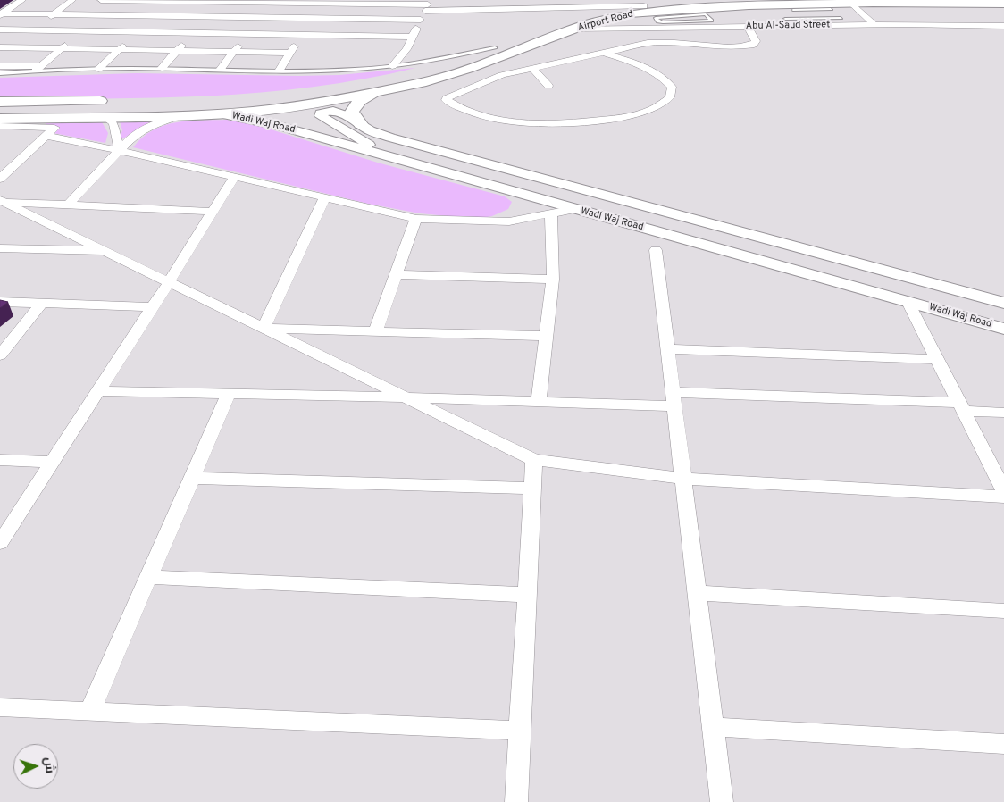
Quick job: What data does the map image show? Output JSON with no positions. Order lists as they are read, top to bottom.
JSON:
{
  "streets": {
    "main road": ["Airport Road", "Wadi Waj Road"],
    "street": ["Abu Al-Saud Street"]
  },
  "crossings": [
    ["Airport Road", "Abu Al-Saud Street"],
    ["Airport Road", "Wadi Waj Road"]
  ],
  "north": "right"
}
